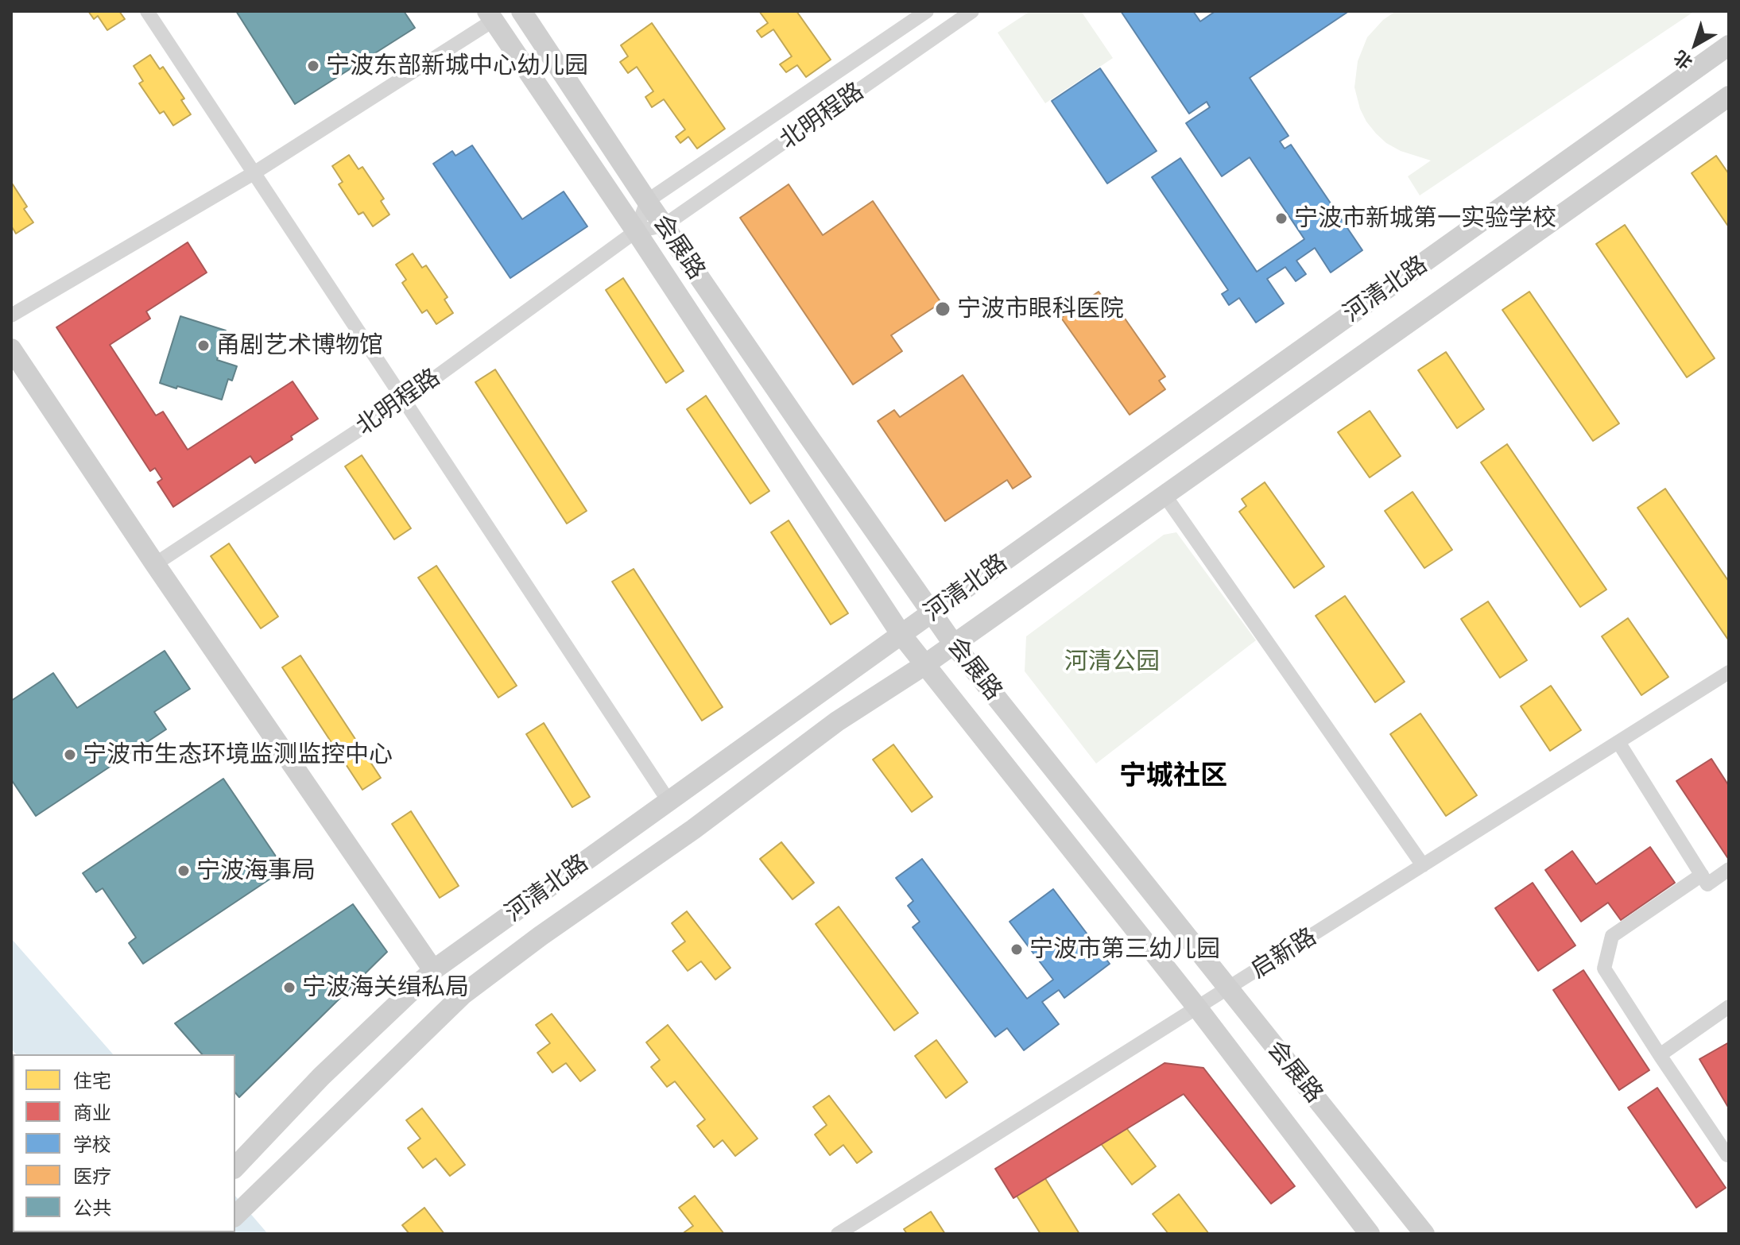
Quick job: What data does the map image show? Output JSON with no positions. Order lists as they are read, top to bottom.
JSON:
{
  "streets": {
    "street": [
      "北明程路",
      "会展路",
      "河清北路",
      "启新路"
    ]
  },
  "crossings": [
    ["北明程路", "会展路"],
    ["会展路", "河清北路"],
    ["会展路", "启新路"]
  ],
  "districts": ["宁城社区"],
  "parks": ["河清公园"],
  "places": [
    "宁波东部新城中心幼儿园",
    "宁波市新城第一实验学校",
    "宁波市眼科医院",
    "甬剧艺术博物馆",
    "宁波市生态环境监测监控中心",
    "宁波海事局",
    "宁波市第三幼儿园",
    "宁波海关缉私局"
  ],
  "legend": [
    "住宅",
    "商业",
    "学校",
    "医疗",
    "公共"
  ],
  "north": "bottom left"
}
